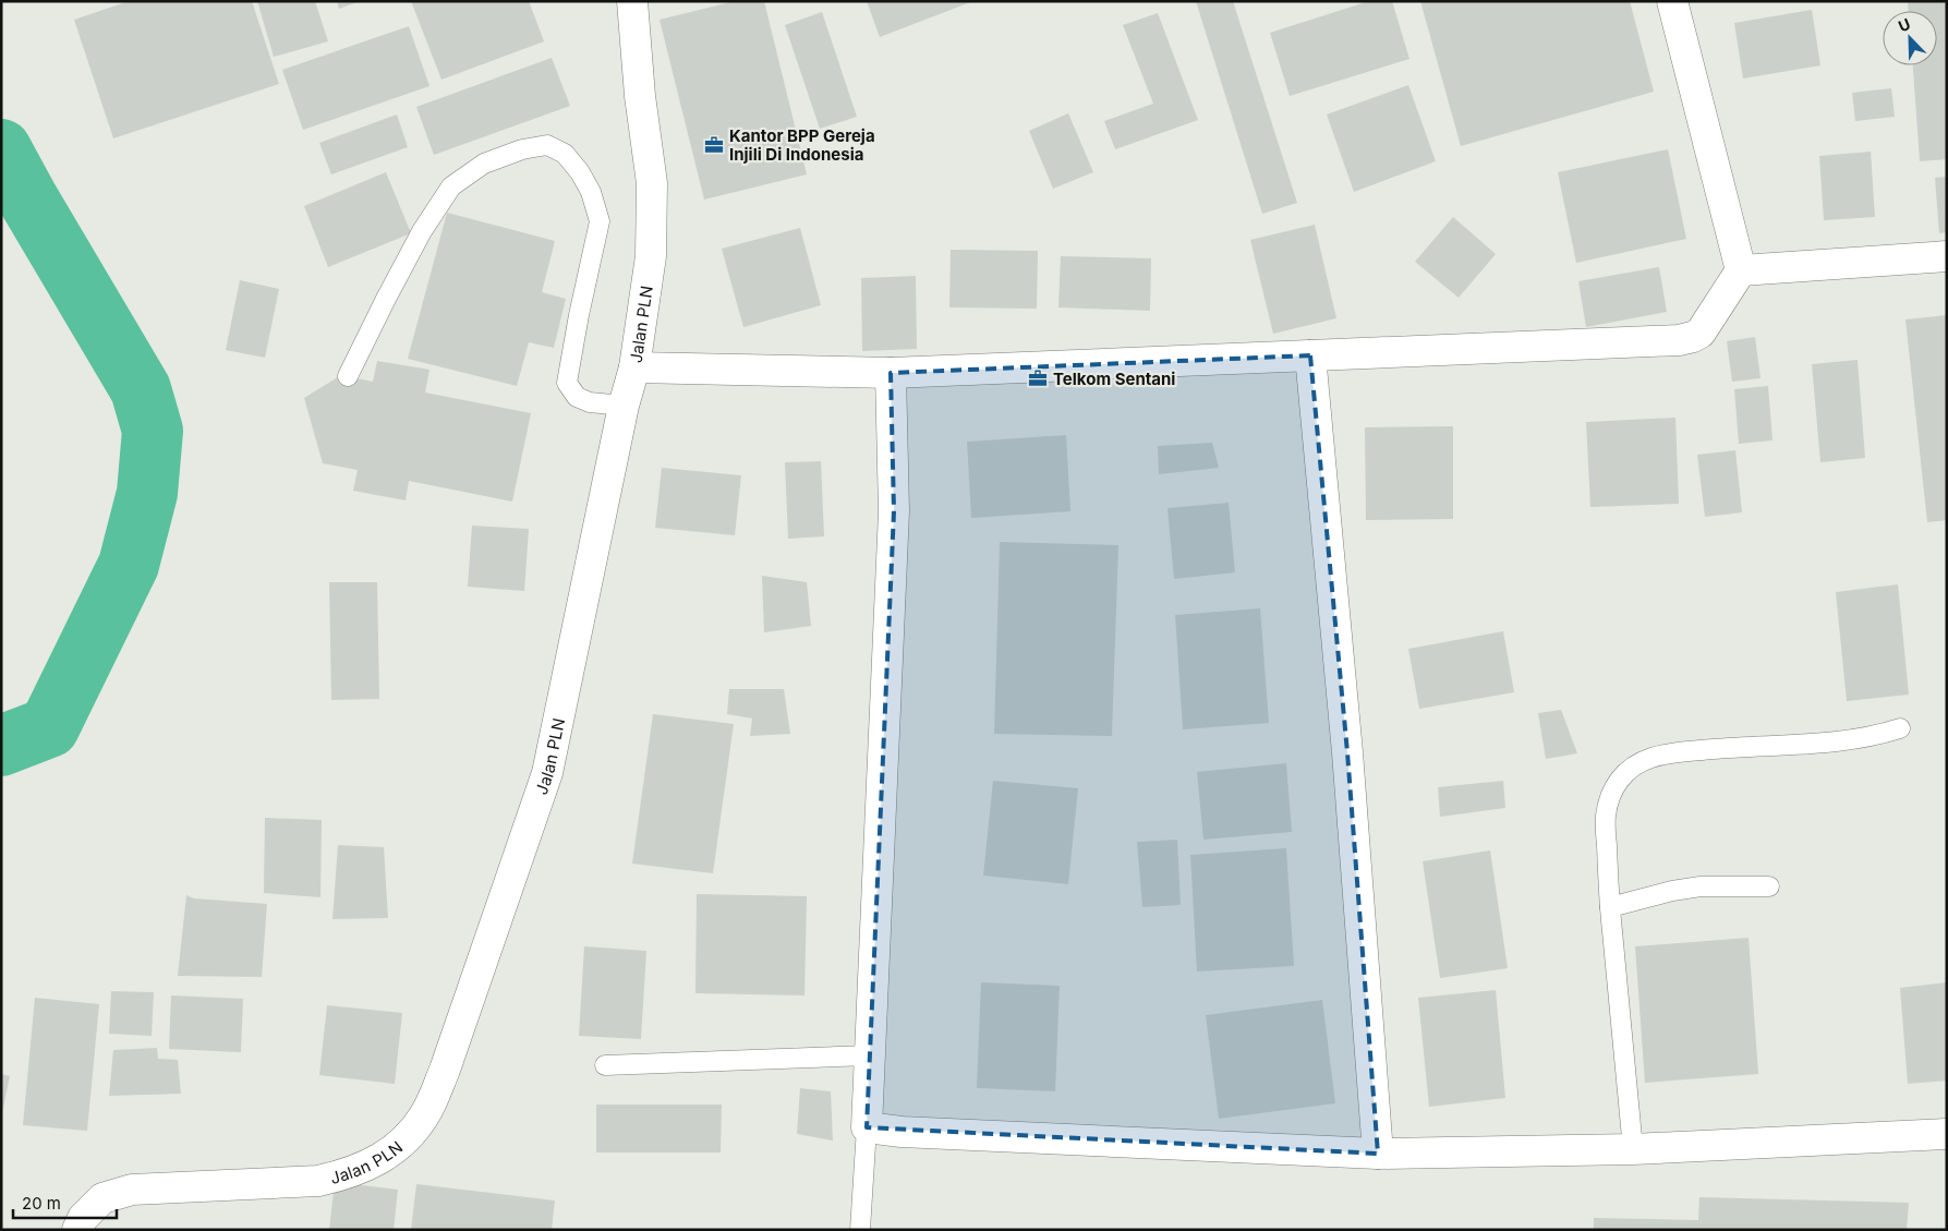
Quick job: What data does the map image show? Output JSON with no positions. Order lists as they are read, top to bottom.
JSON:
{
  "streets": {
    "street": ["Jalan PLN"]
  },
  "places": {
    "office": ["Kantor BPP Gereja Injili Di Indonesia", "Telkom Sentani"]
  },
  "scale_bar": "20 m",
  "north": "top left"
}
